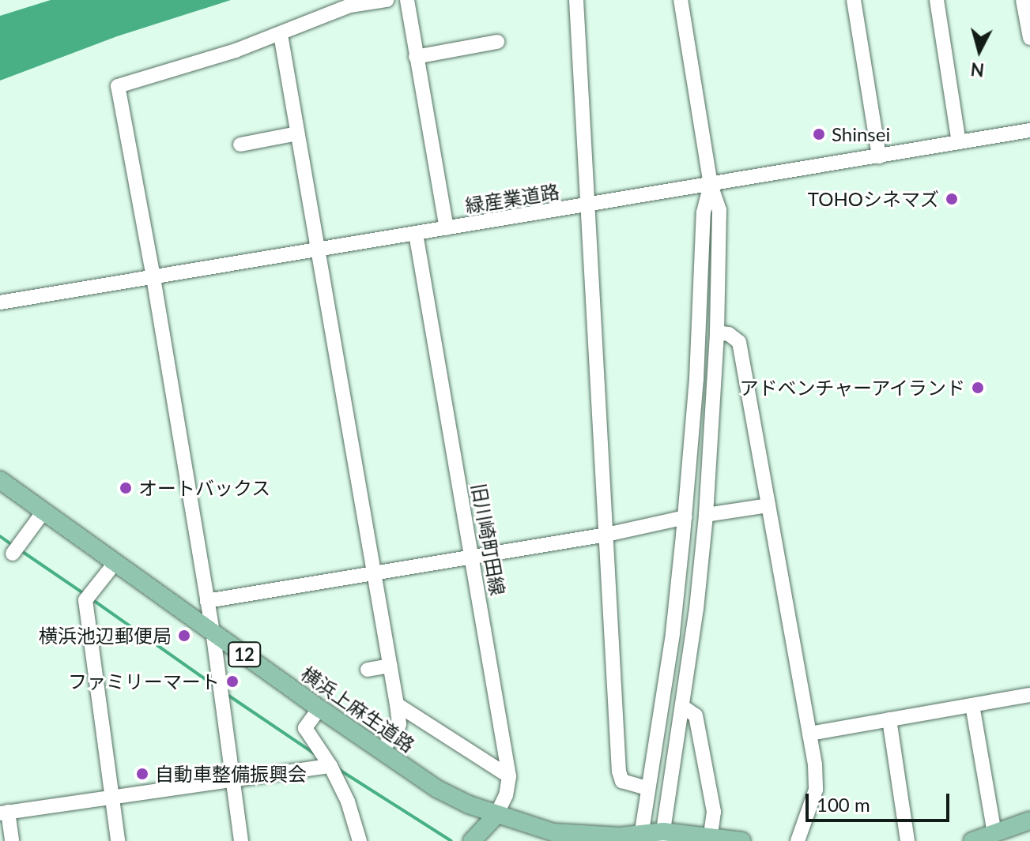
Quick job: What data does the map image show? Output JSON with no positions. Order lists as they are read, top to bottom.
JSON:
{
  "streets": {
    "main road": ["旧川崎町田線", "12", "横浜上麻生道路"],
    "street": ["緑産業道路"]
  },
  "crossings": [
    ["緑産業道路", "旧川崎町田線"],
    ["旧川崎町田線", "横浜上麻生道路"]
  ],
  "places": [
    "Shinsei",
    "TOHOシネマズ",
    "アドベンチャーアイランド",
    "オートバックス",
    "横浜池辺郵便局",
    "ファミリーマート",
    "自動車整備振興会"
  ],
  "scale_bar": "100 m",
  "north": "bottom"
}
